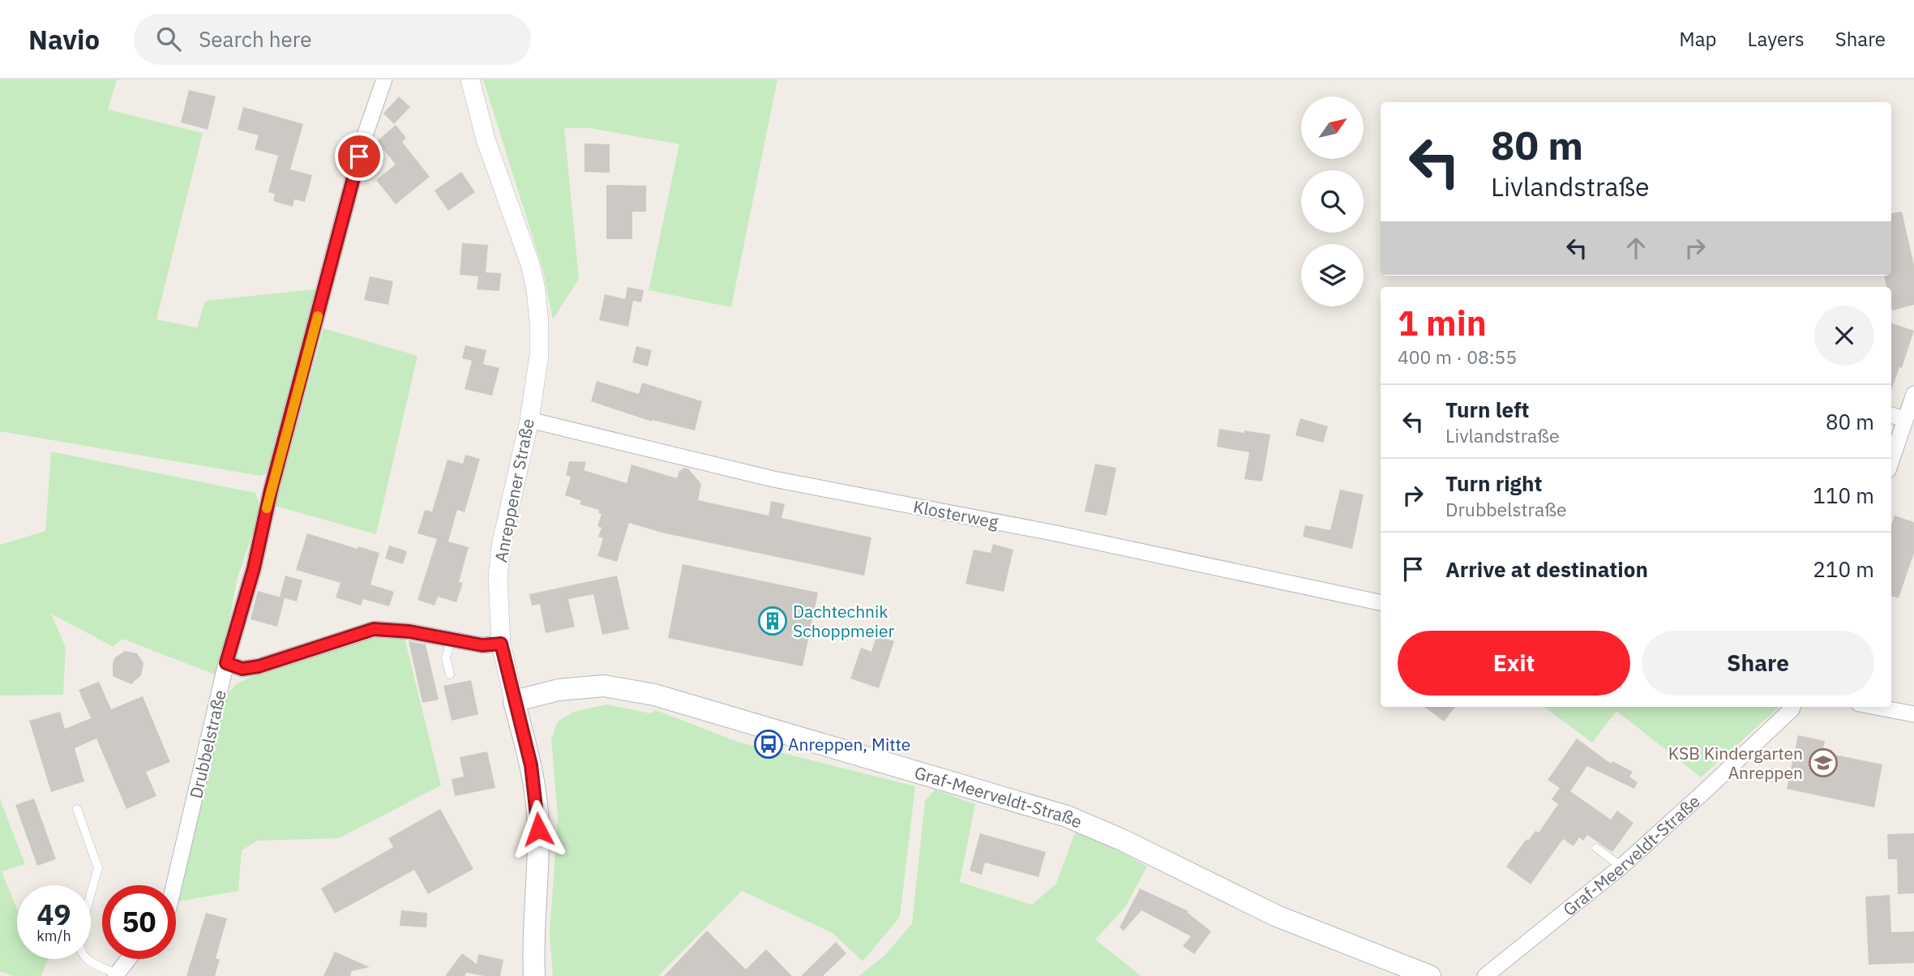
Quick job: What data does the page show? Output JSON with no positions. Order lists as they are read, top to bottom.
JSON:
{
  "streets": {
    "main road": ["Anreppener Straße", "Graf-Meerveldt-Straße"],
    "street": ["Klosterweg", "Drubbelstraße"]
  },
  "crossings": [
    ["Anreppener Straße", "Klosterweg"],
    ["Anreppener Straße", "Graf-Meerveldt-Straße"]
  ],
  "places": {
    "building": ["Dachtechnik Schoppmeier"],
    "bus stop": ["Anreppen, Mitte"],
    "school or university": ["KSB Kindergarten Anreppen"]
  },
  "north": "top right",
  "page": {
    "header": "Navio",
    "search": "Search here",
    "nav": ["Map", "Layers", "Share"],
    "turn": ["80 m", "Livlandstraße"],
    "heading": ["1 min", "400 m · 08:55"],
    "list": [
      {
        "name": "Turn left",
        "note": "Livlandstraße",
        "value": "80 m"
      },
      {
        "name": "Turn right",
        "note": "Drubbelstraße",
        "value": "110 m"
      },
      {
        "name": "Arrive at destination",
        "value": "210 m"
      }
    ],
    "buttons": ["Exit", "Share"],
    "speed": "49 km/h",
    "limit": "50"
  }
}
